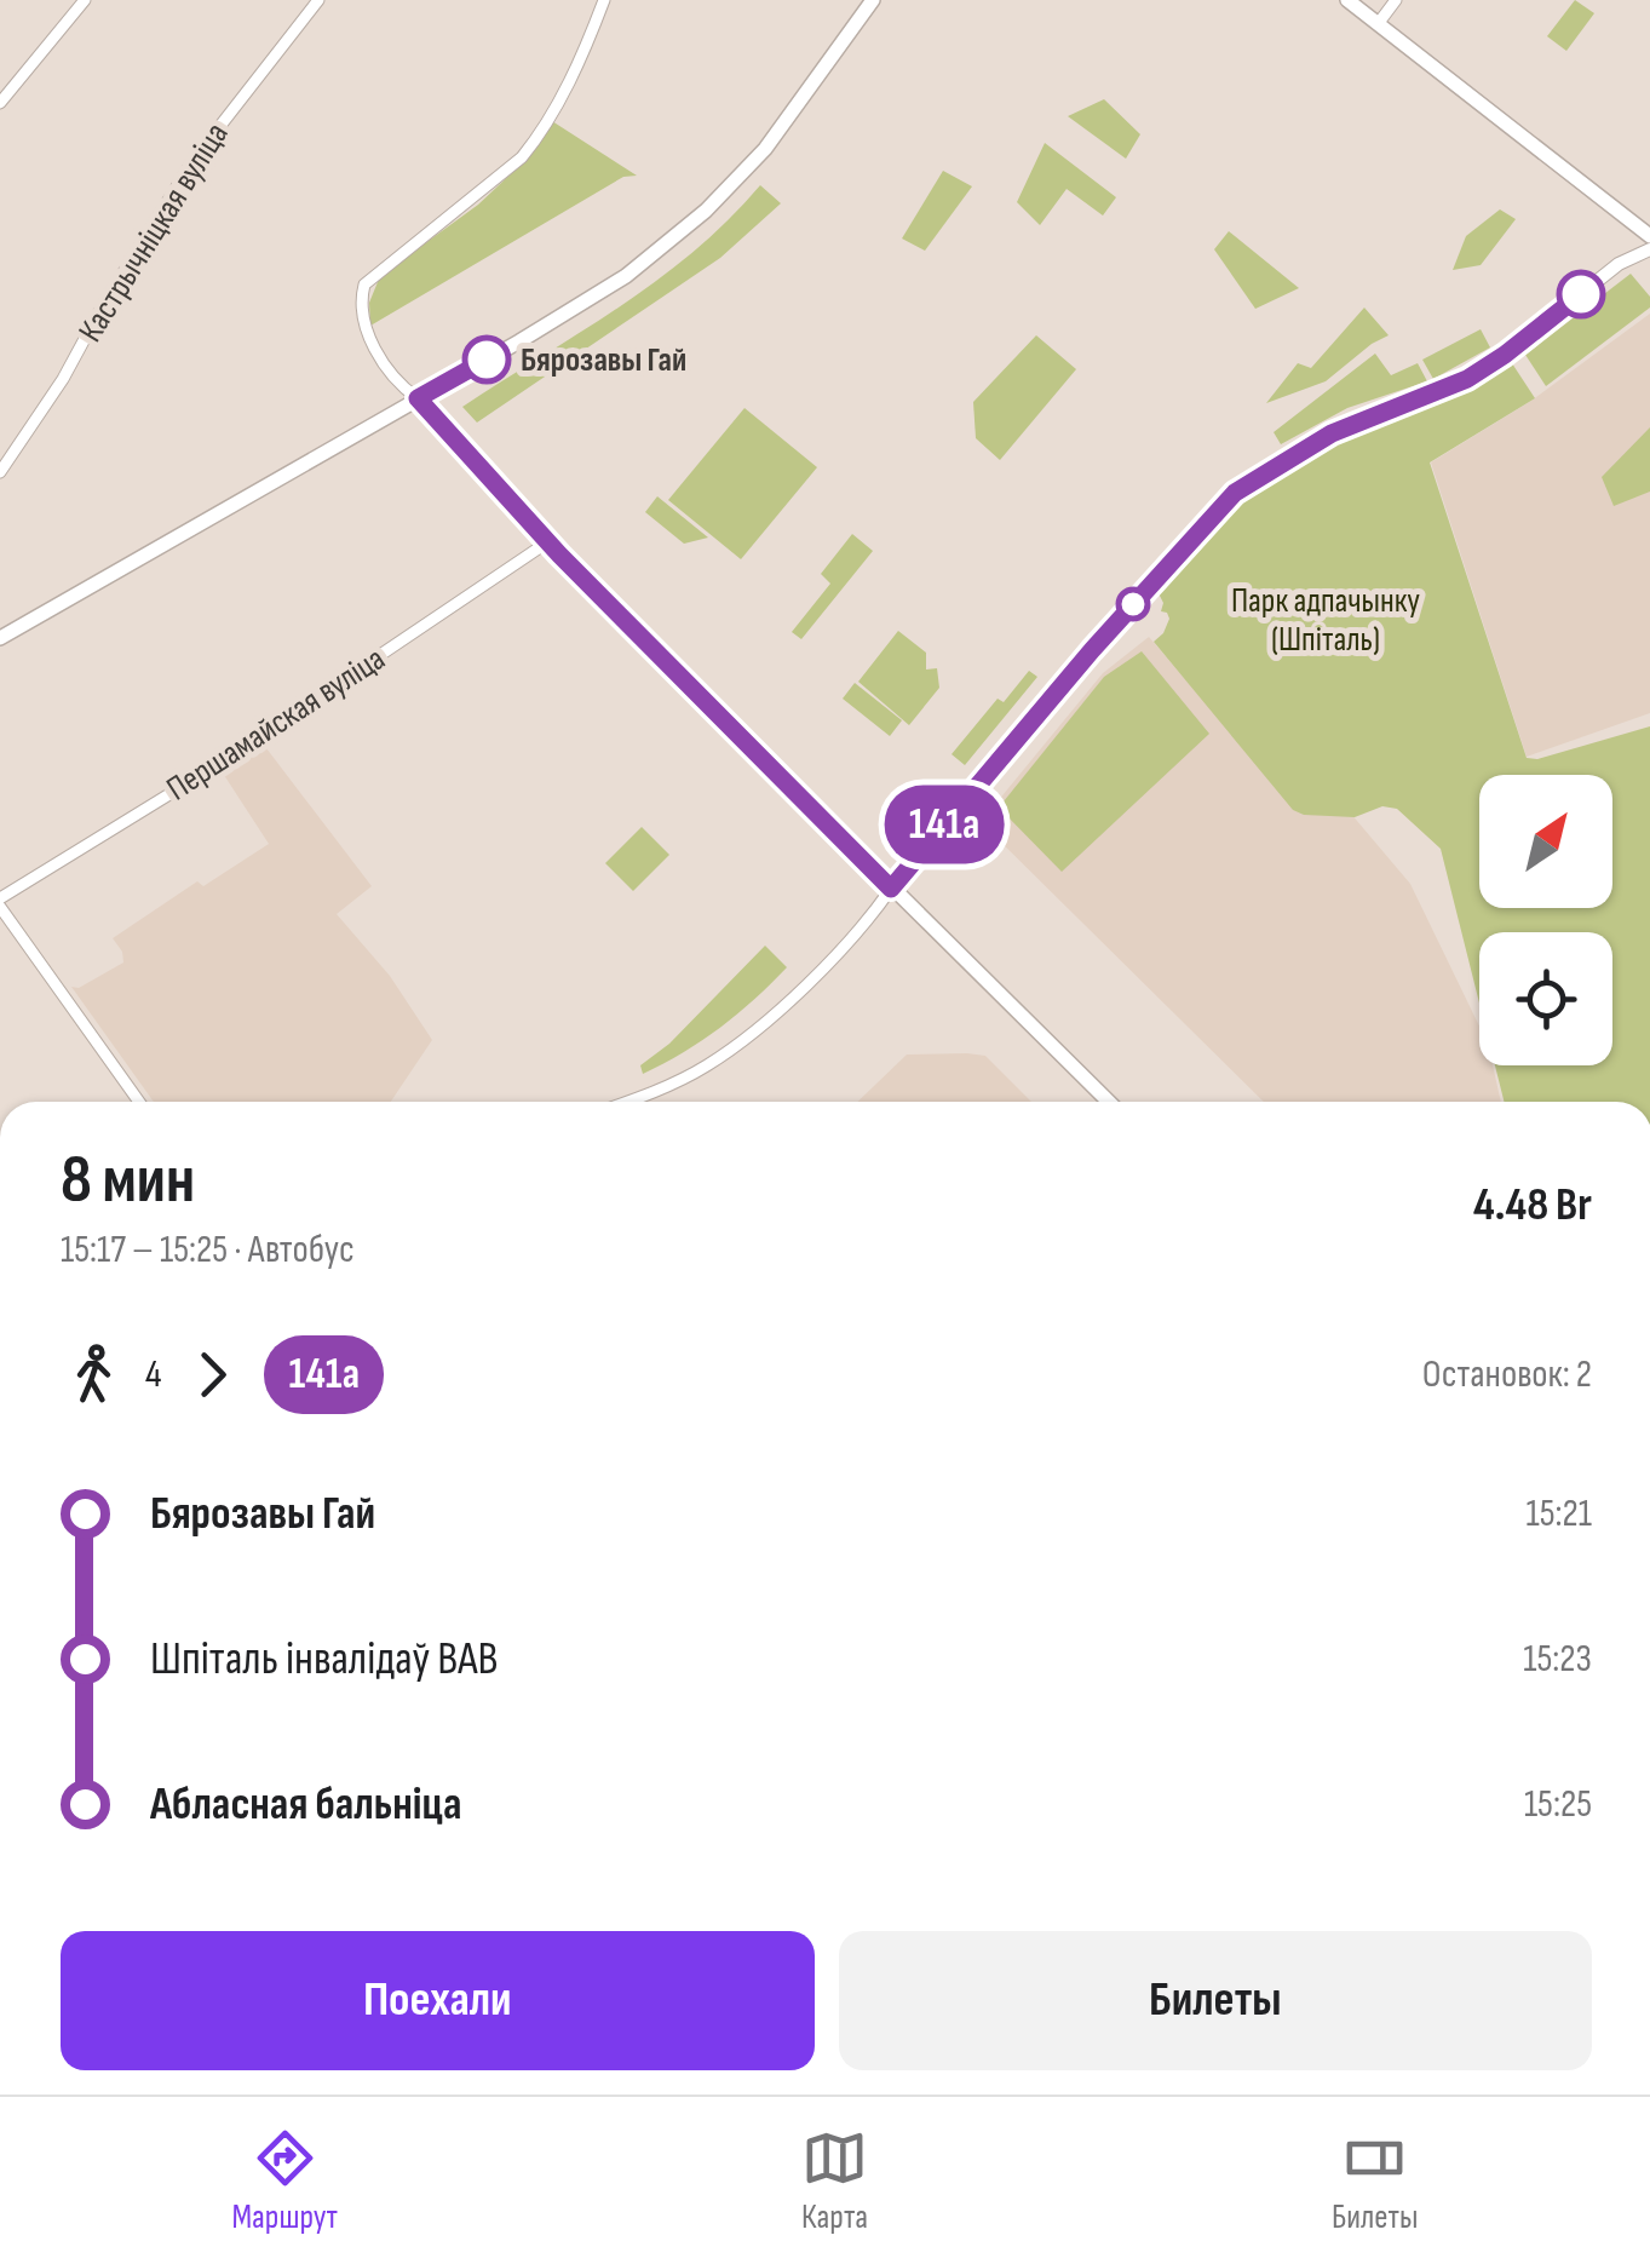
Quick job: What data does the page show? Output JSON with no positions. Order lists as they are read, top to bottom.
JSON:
{
  "streets": {
    "street": ["Кастрычніцкая вуліца", "Першамайская вуліца"]
  },
  "parks": ["Парк адпачынку (Шпіталь)"],
  "places": ["Бярозавы Гай"],
  "lines": ["bus line 141а"],
  "north": "top right",
  "page": {
    "on_map": "141а",
    "heading": ["8 мин", "15:17 – 15:25 · Автобус", "4.48 Br"],
    "legs": ["4", "141а", "Остановок: 2"],
    "list": [
      {
        "name": "Бярозавы Гай",
        "value": "15:21"
      },
      {
        "name": "Шпіталь інвалідаў ВАВ",
        "value": "15:23"
      },
      {
        "name": "Абласная бальніца",
        "value": "15:25"
      }
    ],
    "buttons": ["Поехали", "Билеты"],
    "tabs": ["Маршрут", "Карта", "Билеты"]
  }
}
